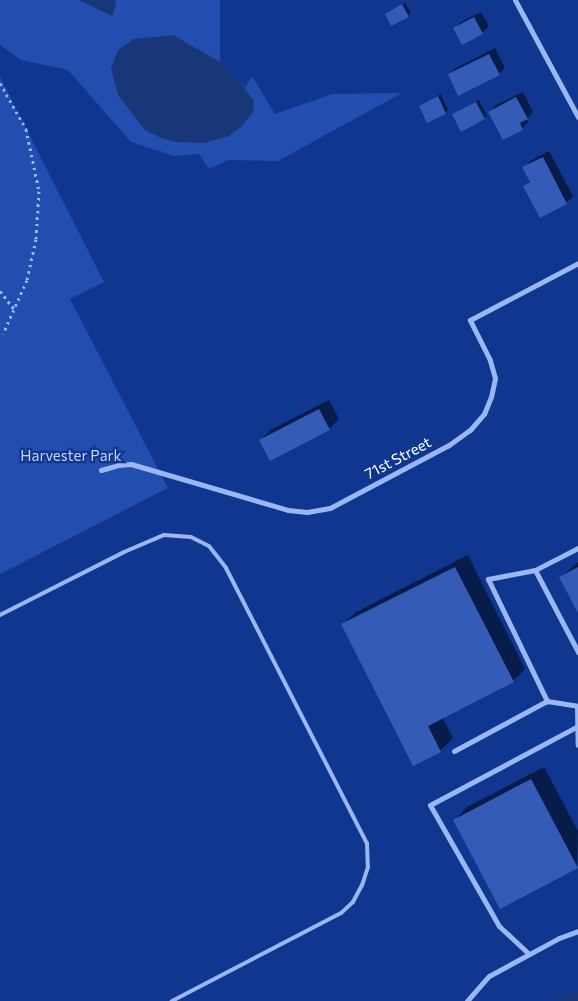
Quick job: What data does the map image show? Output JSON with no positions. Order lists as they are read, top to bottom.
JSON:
{
  "streets": {
    "street": ["71st Street"]
  },
  "parks": ["Harvester Park"]
}
